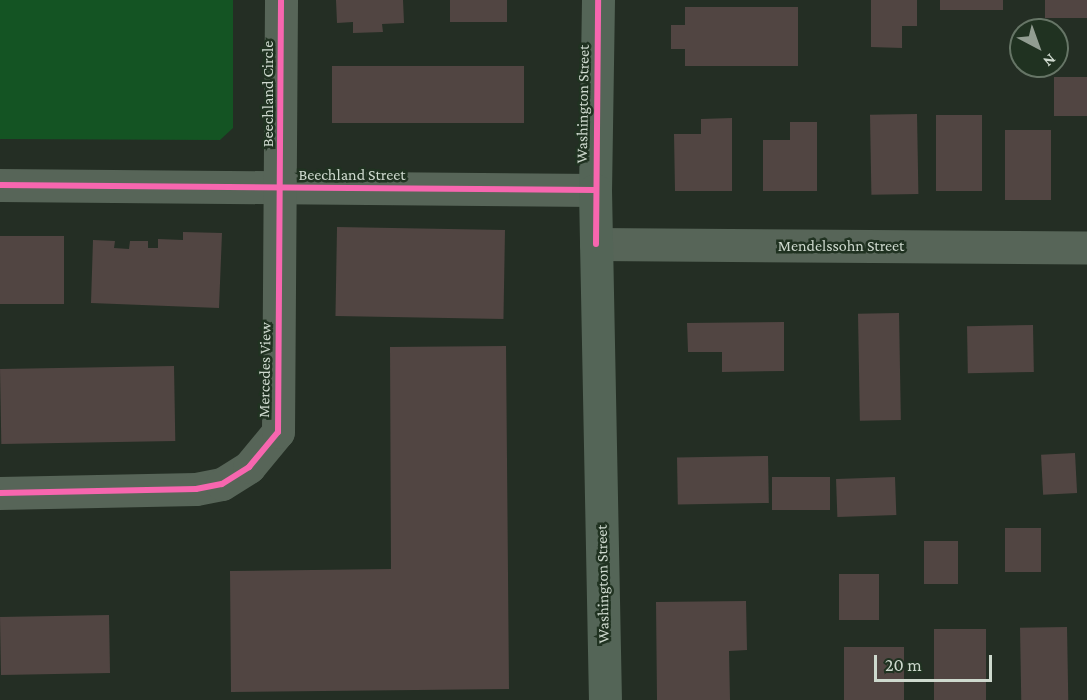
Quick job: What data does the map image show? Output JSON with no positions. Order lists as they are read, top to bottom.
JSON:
{
  "streets": {
    "main road": ["Washington Street"],
    "street": [
      "Beechland Circle",
      "Beechland Street",
      "Mendelssohn Street",
      "Mercedes View"
    ]
  },
  "crossings": [
    ["Beechland Circle", "Beechland Street"],
    ["Beechland Circle", "Mercedes View"],
    ["Washington Street", "Beechland Street"],
    ["Washington Street", "Mendelssohn Street"],
    ["Beechland Street", "Mercedes View"]
  ],
  "scale_bar": "20 m",
  "north": "bottom right"
}
